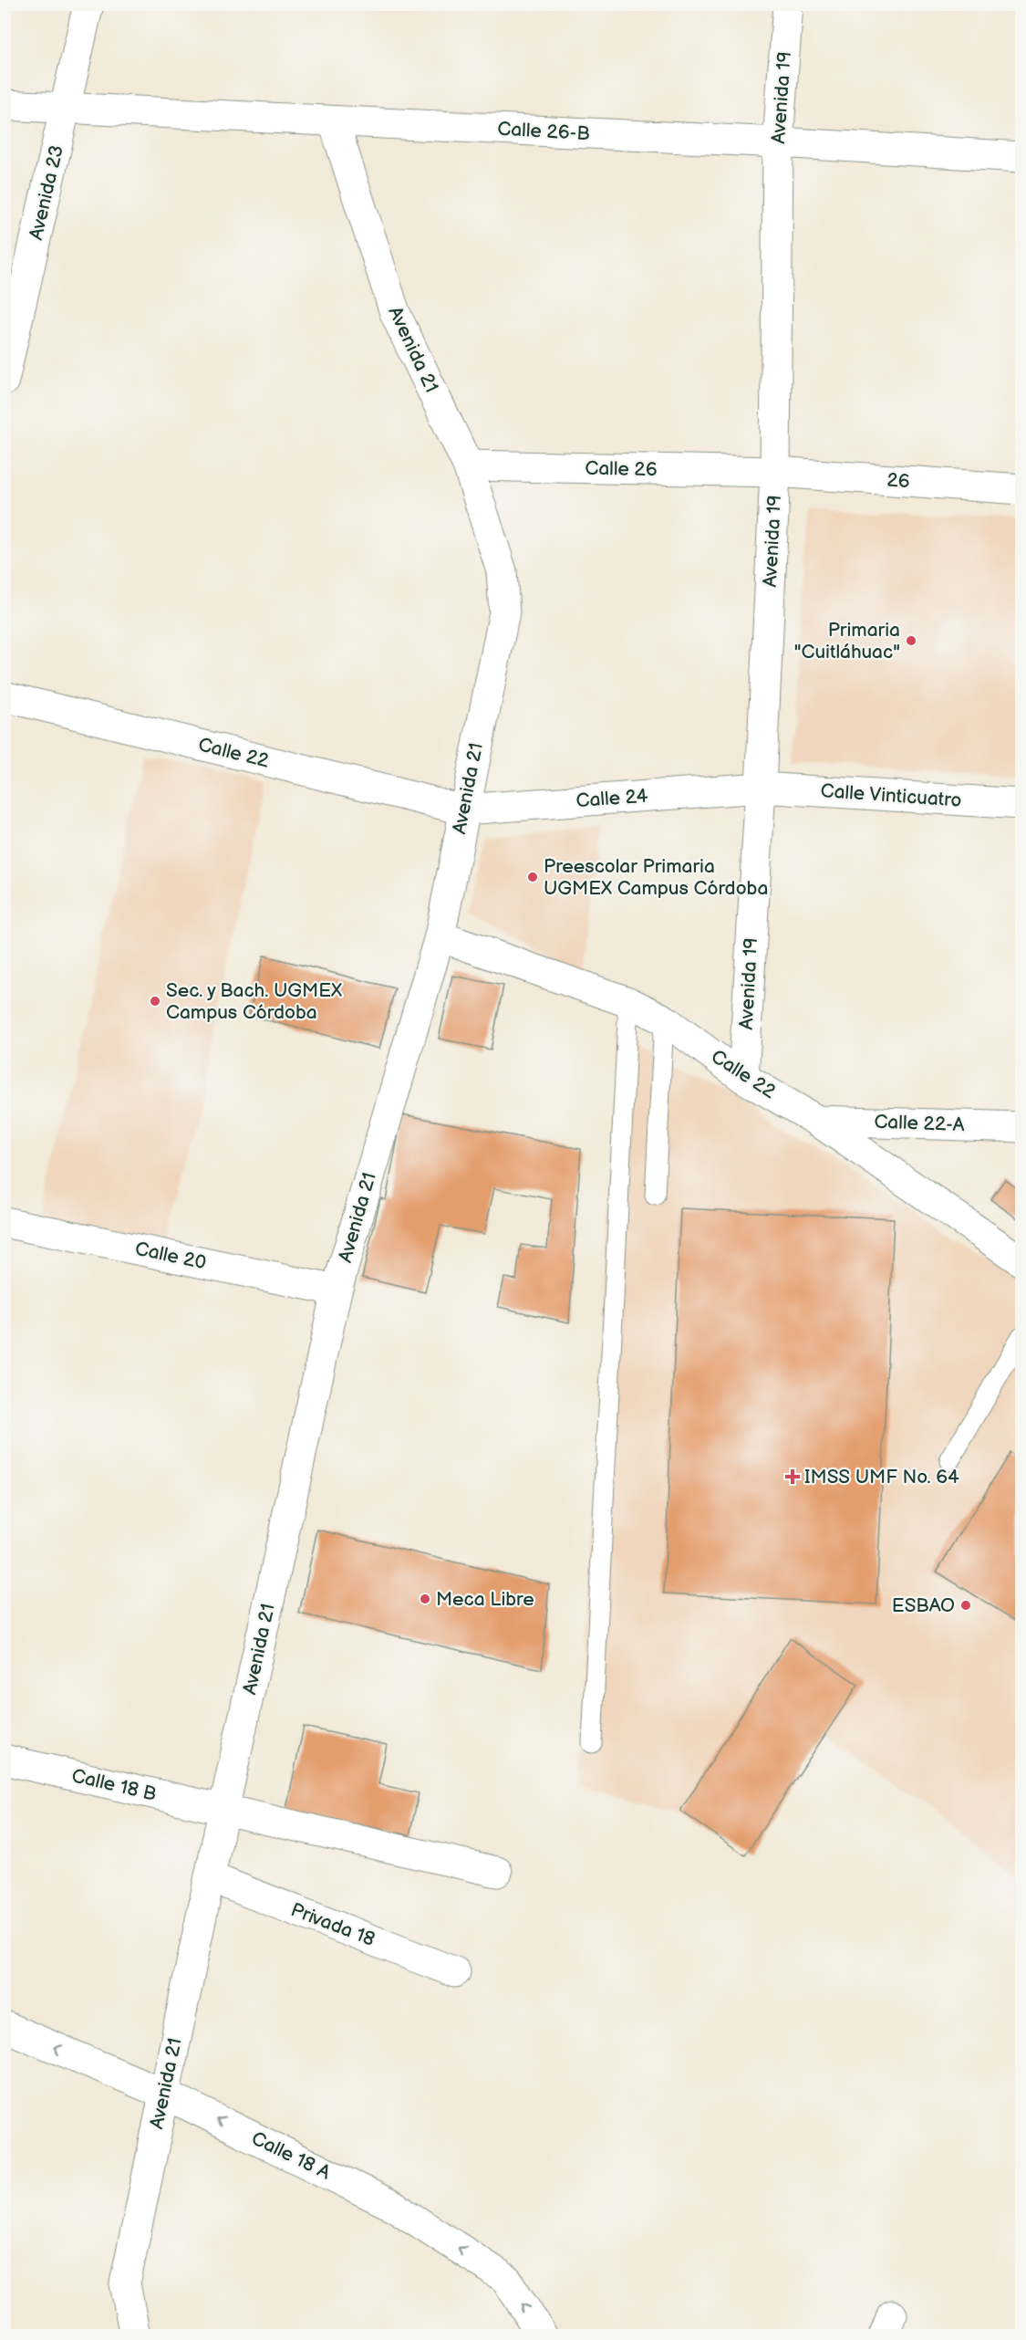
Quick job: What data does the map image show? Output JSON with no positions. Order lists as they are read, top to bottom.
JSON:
{
  "streets": {
    "street": [
      "Avenida 19",
      "Calle 26-B",
      "Avenida 23",
      "Avenida 21",
      "Calle 26",
      "26",
      "Calle 22",
      "Calle Vinticuatro",
      "Calle 24",
      "Calle 22-A",
      "Calle 20",
      "Calle 18 B",
      "Privada 18",
      "Calle 18 A"
    ]
  },
  "crossings": [
    ["Avenida 19", "Calle 26-B"],
    ["Avenida 19", "Calle 26"],
    ["Avenida 19", "26"],
    ["Avenida 19", "Calle 22"],
    ["Avenida 19", "Calle Vinticuatro"],
    ["Avenida 19", "Calle 24"],
    ["Calle 26-B", "Avenida 23"],
    ["Calle 26-B", "Avenida 21"],
    ["Avenida 21", "Calle 26"],
    ["Avenida 21", "Calle 22"],
    ["Avenida 21", "Calle 24"],
    ["Avenida 21", "Calle 20"],
    ["Avenida 21", "Calle 18 B"],
    ["Avenida 21", "Privada 18"],
    ["Avenida 21", "Calle 18 A"],
    ["Calle 26", "26"],
    ["Calle 22", "Calle 24"],
    ["Calle 22", "Calle 22-A"],
    ["Calle Vinticuatro", "Calle 24"]
  ],
  "one_way": ["Calle 18 A"],
  "places": {
    "other": [
      "Primaria \"Cuitláhuac\"",
      "Preescolar Primaria UGMEX Campus Córdoba",
      "Sec. y Bach. UGMEX Campus Córdoba",
      "Meca Libre",
      "ESBAO"
    ],
    "health": ["IMSS UMF No. 64"]
  }
}
